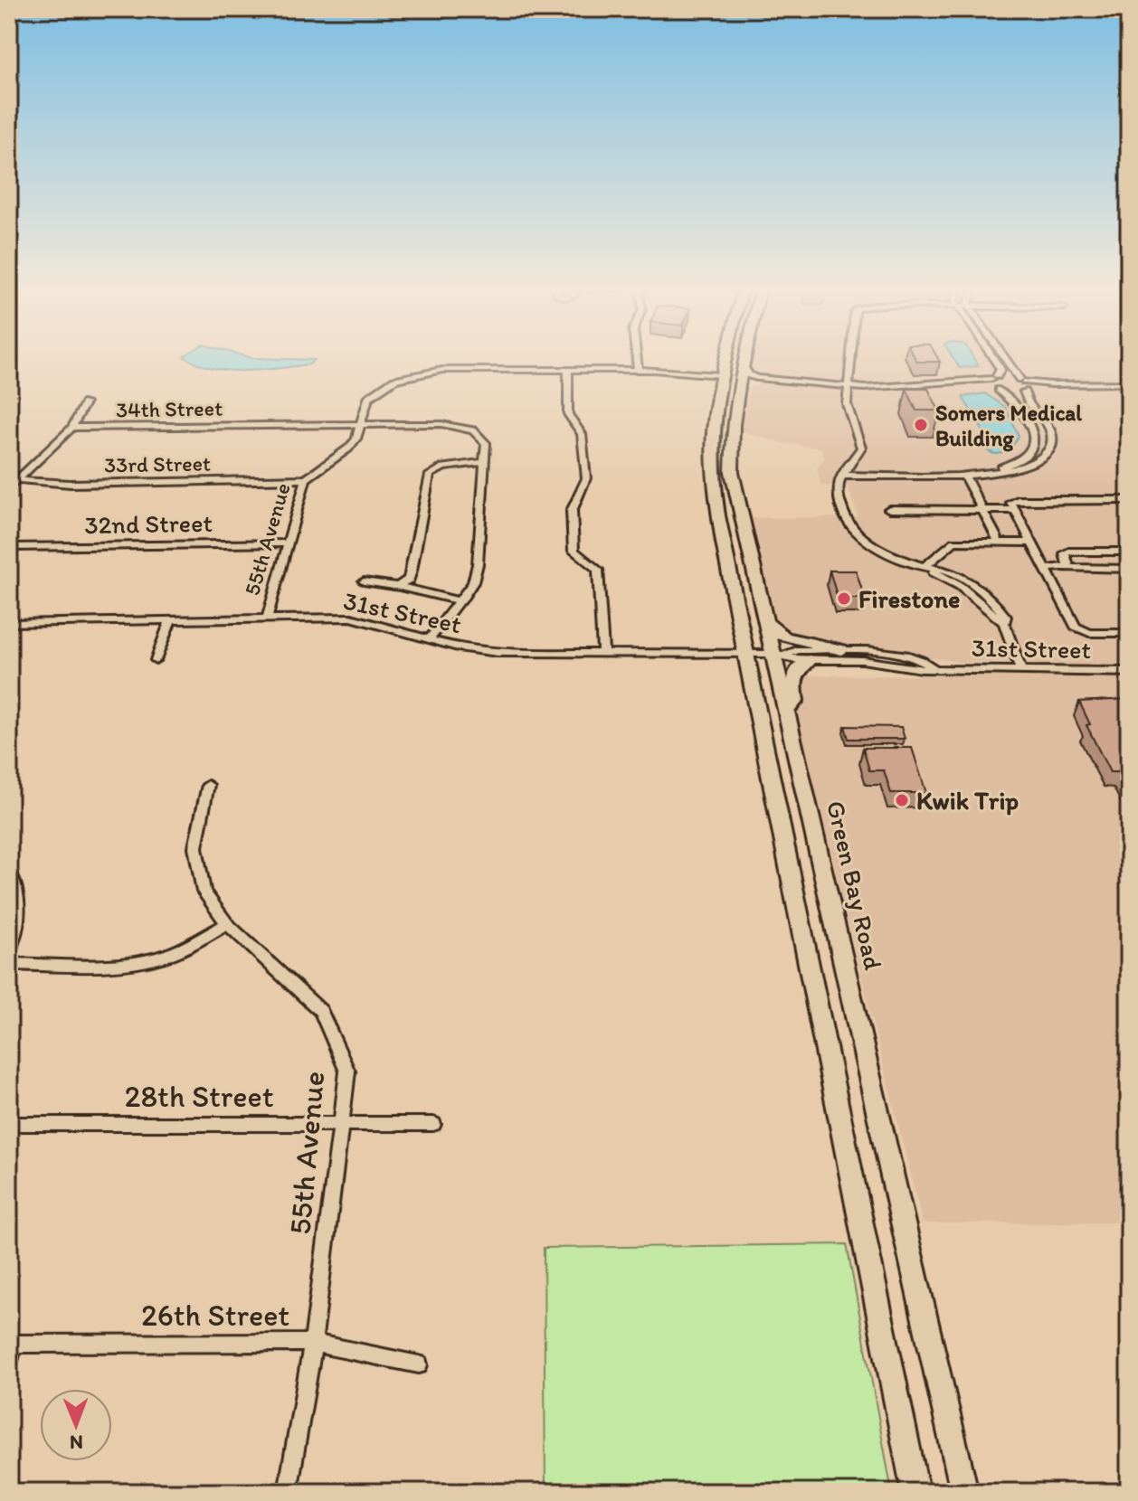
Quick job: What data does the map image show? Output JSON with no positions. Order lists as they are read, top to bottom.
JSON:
{
  "streets": {
    "main road": ["Green Bay Road"],
    "street": [
      "34th Street",
      "33rd Street",
      "32nd Street",
      "55th Avenue",
      "31st Street",
      "28th Street",
      "26th Street"
    ]
  },
  "crossings": [
    ["34th Street", "55th Avenue"],
    ["33rd Street", "55th Avenue"],
    ["32nd Street", "55th Avenue"],
    ["55th Avenue", "31st Street"],
    ["55th Avenue", "28th Street"],
    ["55th Avenue", "26th Street"],
    ["31st Street", "Green Bay Road"]
  ],
  "places": ["Somers Medical Building", "Firestone", "Kwik Trip"],
  "north": "bottom"
}
